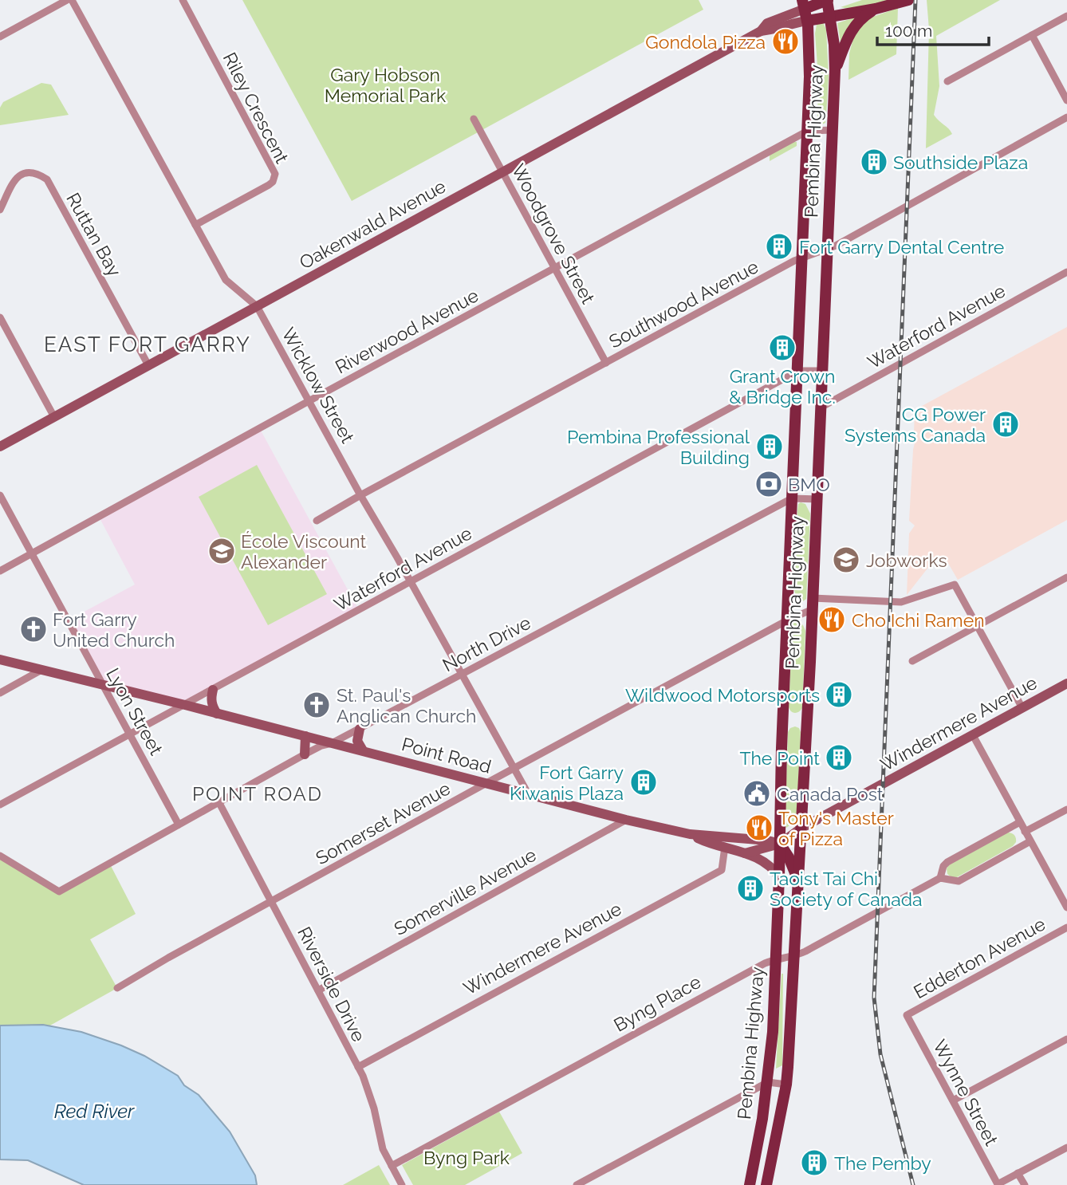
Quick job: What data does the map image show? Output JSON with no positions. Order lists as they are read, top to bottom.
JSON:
{
  "streets": {
    "main road": ["Pembina Highway"],
    "street": [
      "Riley Crescent",
      "Oakenwald Avenue",
      "Woodgrove Street",
      "Ruttan Bay",
      "Southwood Avenue",
      "Waterford Avenue",
      "Riverwood Avenue",
      "Wicklow Street",
      "North Drive",
      "Lyon Street",
      "Windermere Avenue",
      "Point Road",
      "Somerset Avenue",
      "Somerville Avenue",
      "Edderton Avenue",
      "Riverside Drive",
      "Byng Place",
      "Wynne Street"
    ]
  },
  "crossings": [
    ["Riley Crescent", "Wicklow Street"],
    ["Pembina Highway", "Oakenwald Avenue"],
    ["Pembina Highway", "Southwood Avenue"],
    ["Pembina Highway", "Waterford Avenue"],
    ["Pembina Highway", "Riverwood Avenue"],
    ["Pembina Highway", "North Drive"],
    ["Pembina Highway", "Windermere Avenue"],
    ["Pembina Highway", "Point Road"],
    ["Pembina Highway", "Somerset Avenue"],
    ["Pembina Highway", "Byng Place"],
    ["Oakenwald Avenue", "Woodgrove Street"],
    ["Oakenwald Avenue", "Ruttan Bay"],
    ["Oakenwald Avenue", "Wicklow Street"],
    ["Woodgrove Street", "Southwood Avenue"],
    ["Woodgrove Street", "Riverwood Avenue"],
    ["Southwood Avenue", "Wicklow Street"],
    ["Waterford Avenue", "Wicklow Street"],
    ["Waterford Avenue", "Lyon Street"],
    ["Waterford Avenue", "Point Road"],
    ["Riverwood Avenue", "Wicklow Street"],
    ["Riverwood Avenue", "Lyon Street"],
    ["Wicklow Street", "North Drive"],
    ["Wicklow Street", "Point Road"],
    ["Wicklow Street", "Somerset Avenue"],
    ["North Drive", "Lyon Street"],
    ["North Drive", "Point Road"],
    ["North Drive", "Riverside Drive"],
    ["Lyon Street", "Point Road"],
    ["Windermere Avenue", "Point Road"],
    ["Windermere Avenue", "Riverside Drive"],
    ["Point Road", "Somerset Avenue"],
    ["Point Road", "Somerville Avenue"],
    ["Somerset Avenue", "Riverside Drive"],
    ["Somerville Avenue", "Riverside Drive"],
    ["Edderton Avenue", "Wynne Street"],
    ["Riverside Drive", "Byng Place"]
  ],
  "districts": ["EAST FORT GARRY", "POINT ROAD"],
  "water": ["Red River"],
  "parks": ["Gary Hobson Memorial Park", "Byng Park"],
  "places": {
    "restaurant": ["Gondola Pizza", "Cho Ichi Ramen", "Tony's Master of Pizza"],
    "building": [
      "Southside Plaza",
      "Fort Garry Dental Centre",
      "Grant Crown & Bridge Inc.",
      "CG Power Systems Canada",
      "Pembina Professional Building",
      "Wildwood Motorsports",
      "The Point",
      "Fort Garry Kiwanis Plaza",
      "Taoist Tai Chi Society of Canada",
      "The Pemby"
    ],
    "bank": ["BMO"],
    "school or university": ["École Viscount Alexander", "Jobworks"],
    "church": ["Fort Garry United Church", "St. Paul's Anglican Church"],
    "public building": ["Canada Post"]
  },
  "scale_bar": "100 m"
}
